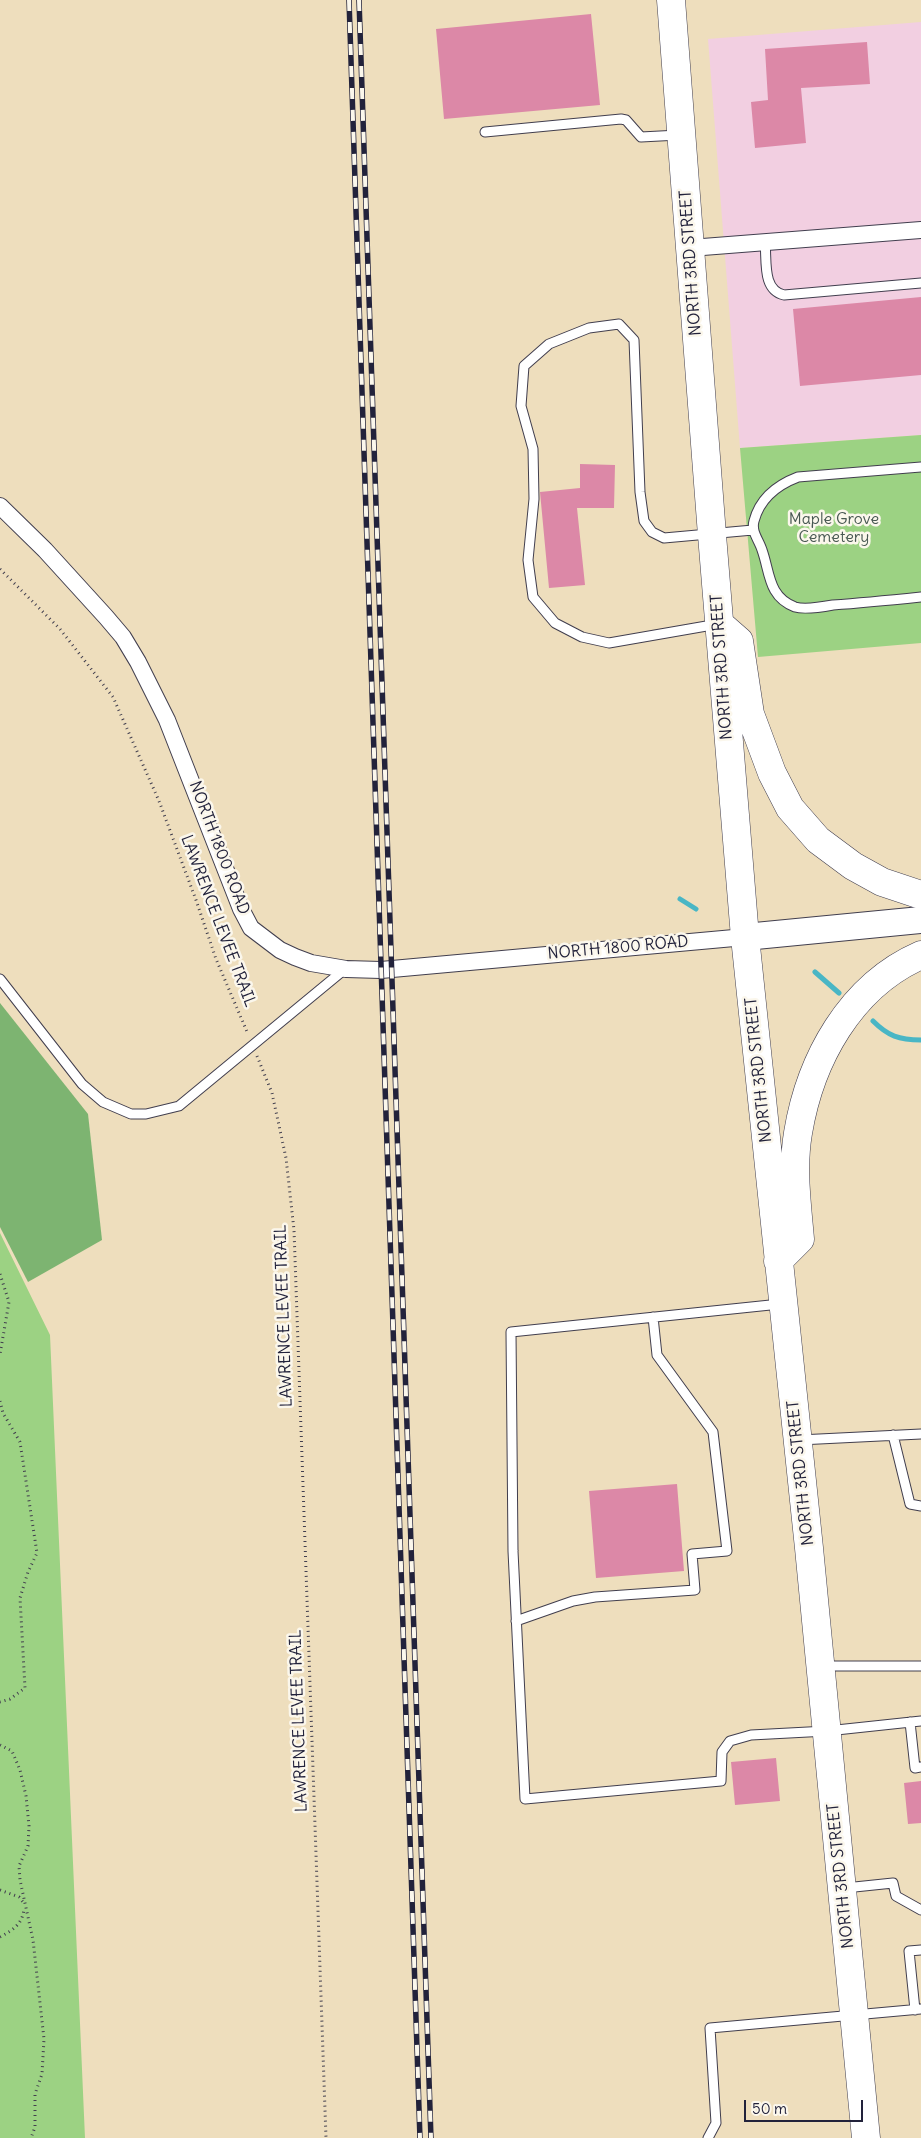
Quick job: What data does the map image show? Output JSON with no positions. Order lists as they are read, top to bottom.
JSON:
{
  "streets": {
    "highway": ["NORTH 3RD STREET"],
    "street": ["NORTH 1800 ROAD"],
    "path": ["LAWRENCE LEVEE TRAIL"]
  },
  "crossings": [
    ["NORTH 3RD STREET", "NORTH 1800 ROAD"]
  ],
  "parks": ["Maple Grove Cemetery"],
  "scale_bar": "50 m"
}
